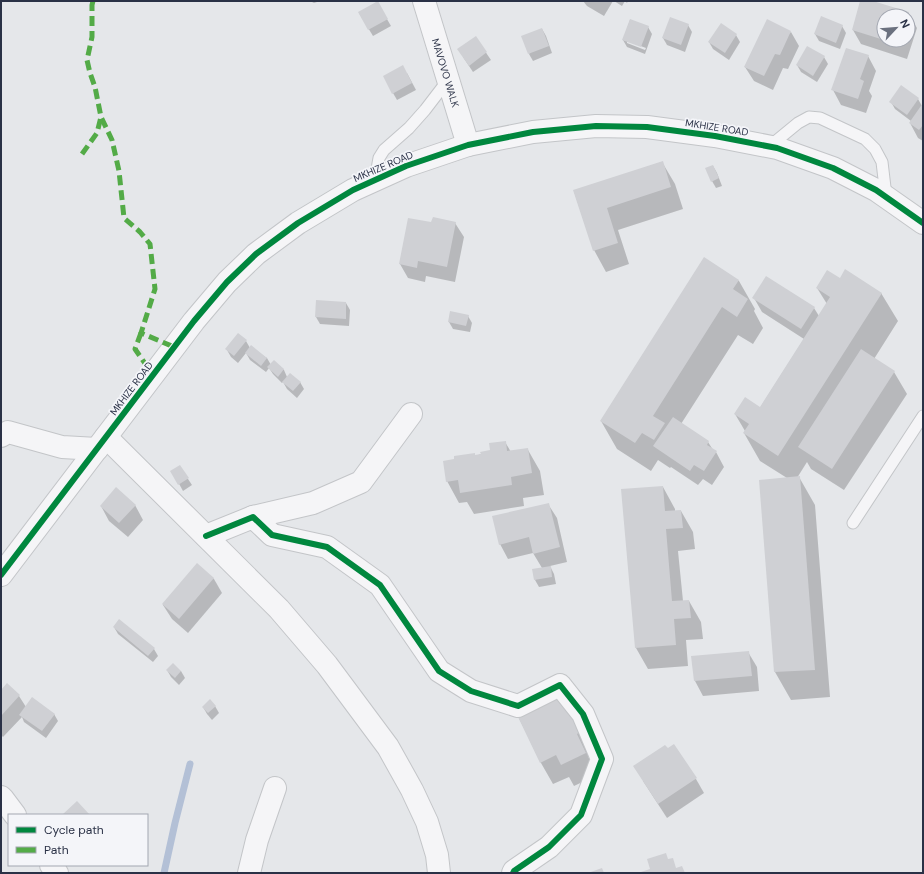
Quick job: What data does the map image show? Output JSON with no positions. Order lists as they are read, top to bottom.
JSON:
{
  "streets": {
    "street": ["MAVOVO WALK", "MKHIZE ROAD"]
  },
  "crossings": [
    ["MAVOVO WALK", "MKHIZE ROAD"]
  ],
  "legend": ["Cycle path", "Path"],
  "north": "top right"
}
